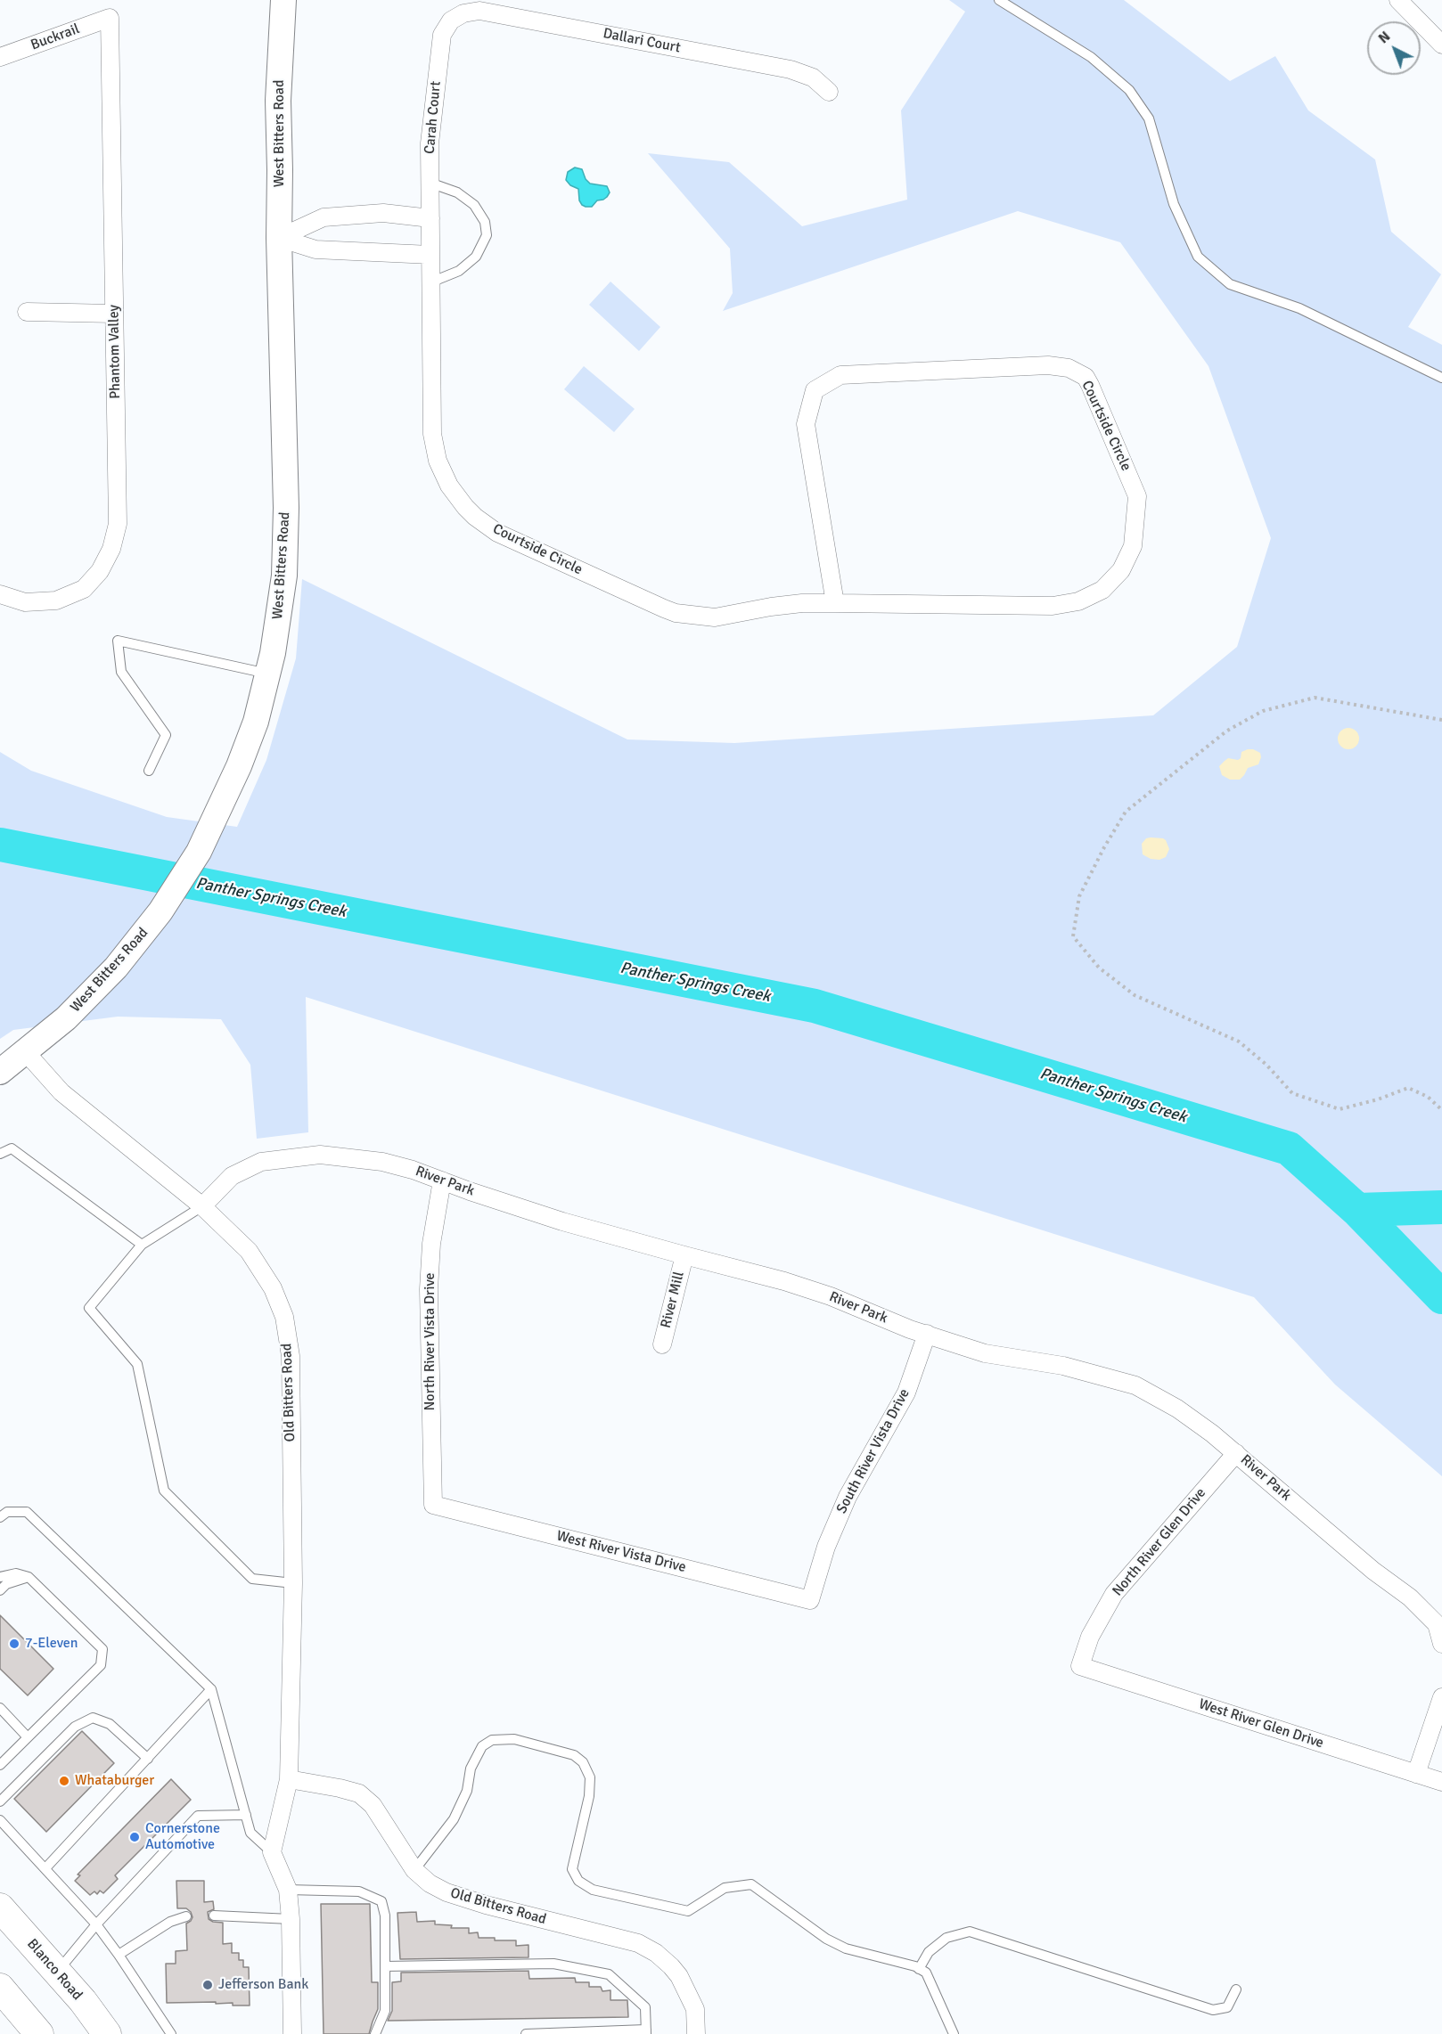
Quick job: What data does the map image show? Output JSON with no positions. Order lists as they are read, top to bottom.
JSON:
{
  "streets": {
    "main road": ["West Bitters Road", "Blanco Road"],
    "street": [
      "Buckrail",
      "Dallari Court",
      "Carah Court",
      "Phantom Valley",
      "Courtside Circle",
      "River Park",
      "River Mill",
      "North River Vista Drive",
      "Old Bitters Road",
      "South River Vista Drive",
      "North River Glen Drive",
      "West River Vista Drive",
      "West River Glen Drive"
    ]
  },
  "crossings": [
    ["Buckrail", "Phantom Valley"],
    ["Dallari Court", "Carah Court"],
    ["Carah Court", "Courtside Circle"],
    ["West Bitters Road", "Old Bitters Road"],
    ["River Park", "River Mill"],
    ["River Park", "North River Vista Drive"],
    ["River Park", "Old Bitters Road"],
    ["River Park", "South River Vista Drive"],
    ["River Park", "North River Glen Drive"],
    ["North River Vista Drive", "West River Vista Drive"],
    ["South River Vista Drive", "West River Vista Drive"],
    ["North River Glen Drive", "West River Glen Drive"]
  ],
  "water": ["Panther Springs Creek"],
  "places": [
    "7-Eleven",
    "Whataburger",
    "Cornerstone Automotive",
    "Jefferson Bank"
  ],
  "north": "top left"
}
